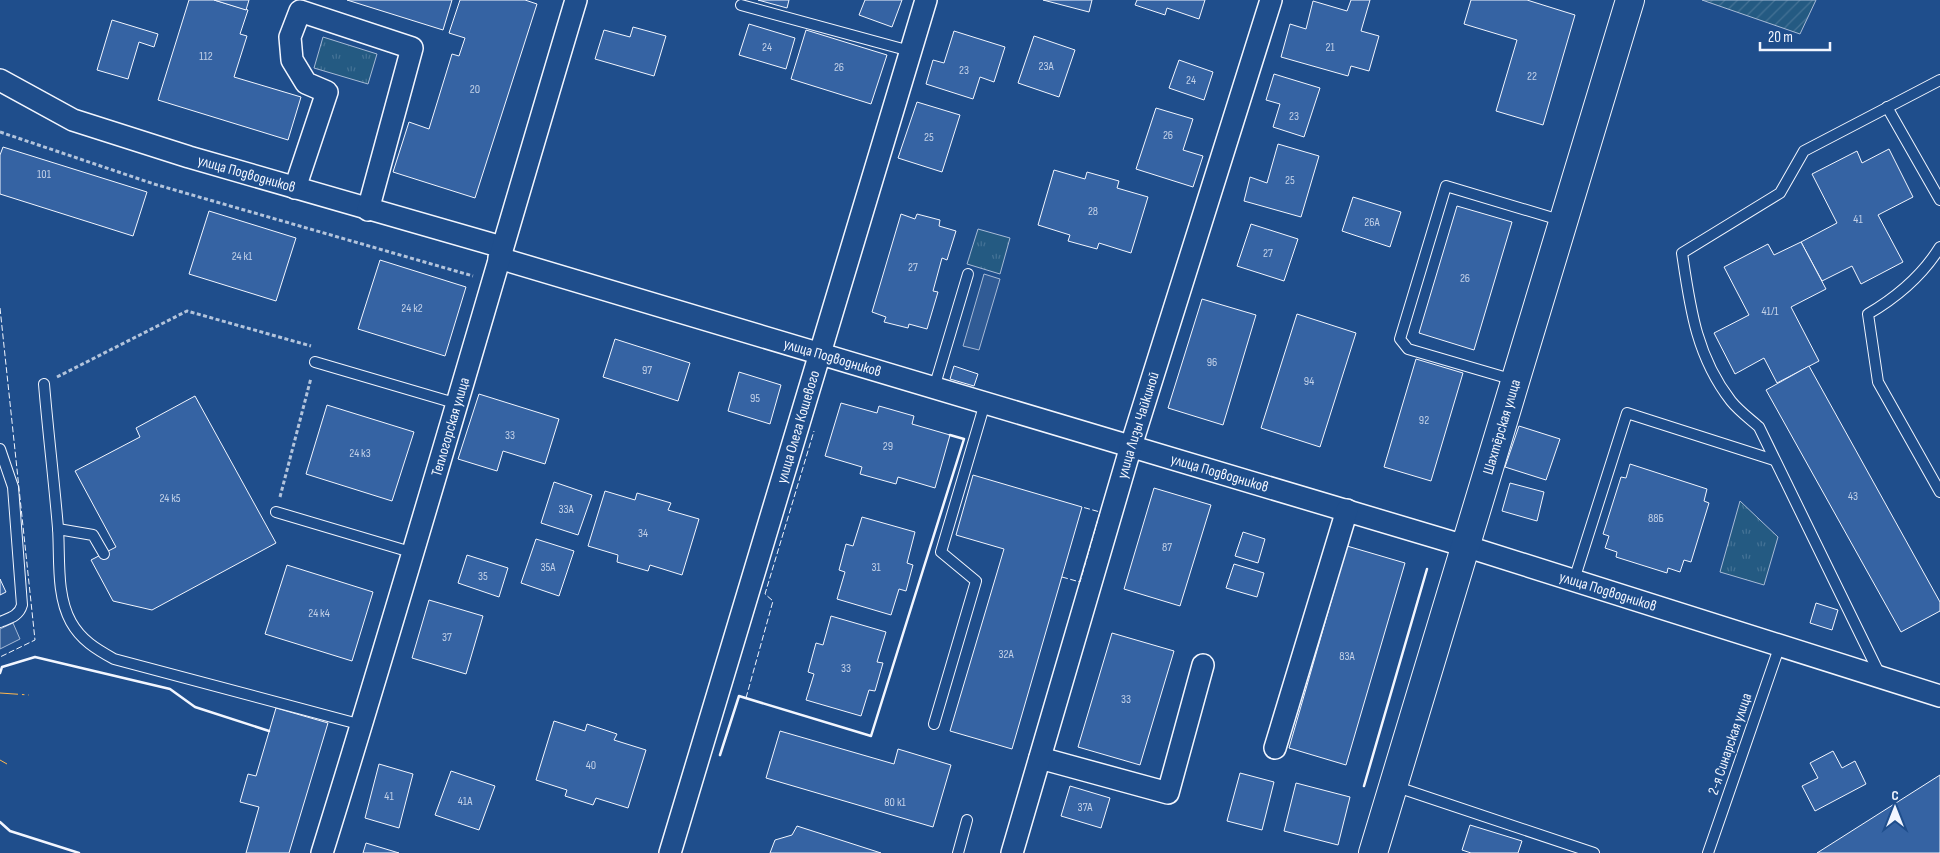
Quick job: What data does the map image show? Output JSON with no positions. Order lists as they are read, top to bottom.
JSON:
{
  "streets": {
    "main road": ["Шахтёрская улица"],
    "street": [
      "улица Подводников",
      "улица Лизы Чайкиной",
      "улица Олега Кошевого",
      "Теплогорская улица"
    ],
    "lane": ["2-я Синарская улица"]
  },
  "crossings": [
    ["улица Подводников", "улица Лизы Чайкиной"],
    ["улица Подводников", "улица Олега Кошевого"],
    ["улица Подводников", "Шахтёрская улица"],
    ["улица Подводников", "Теплогорская улица"],
    ["улица Подводников", "2-я Синарская улица"]
  ],
  "house_numbers": [
    "24",
    "21",
    "112",
    "23А",
    "26",
    "23",
    "22",
    "24",
    "20",
    "23",
    "26",
    "25",
    "101",
    "25",
    "28",
    "41",
    "26А",
    "27",
    "24 к1",
    "27",
    "26",
    "24 к2",
    "41/1",
    "96",
    "97",
    "94",
    "95",
    "92",
    "33",
    "29",
    "24 к3",
    "43",
    "24 к5",
    "33А",
    "88Б",
    "34",
    "87",
    "35А",
    "31",
    "35",
    "24 к4",
    "37",
    "32А",
    "83А",
    "33",
    "33",
    "40",
    "41",
    "41А",
    "80 к1",
    "37А"
  ],
  "scale_bar": "20 m",
  "north": "top"
}
